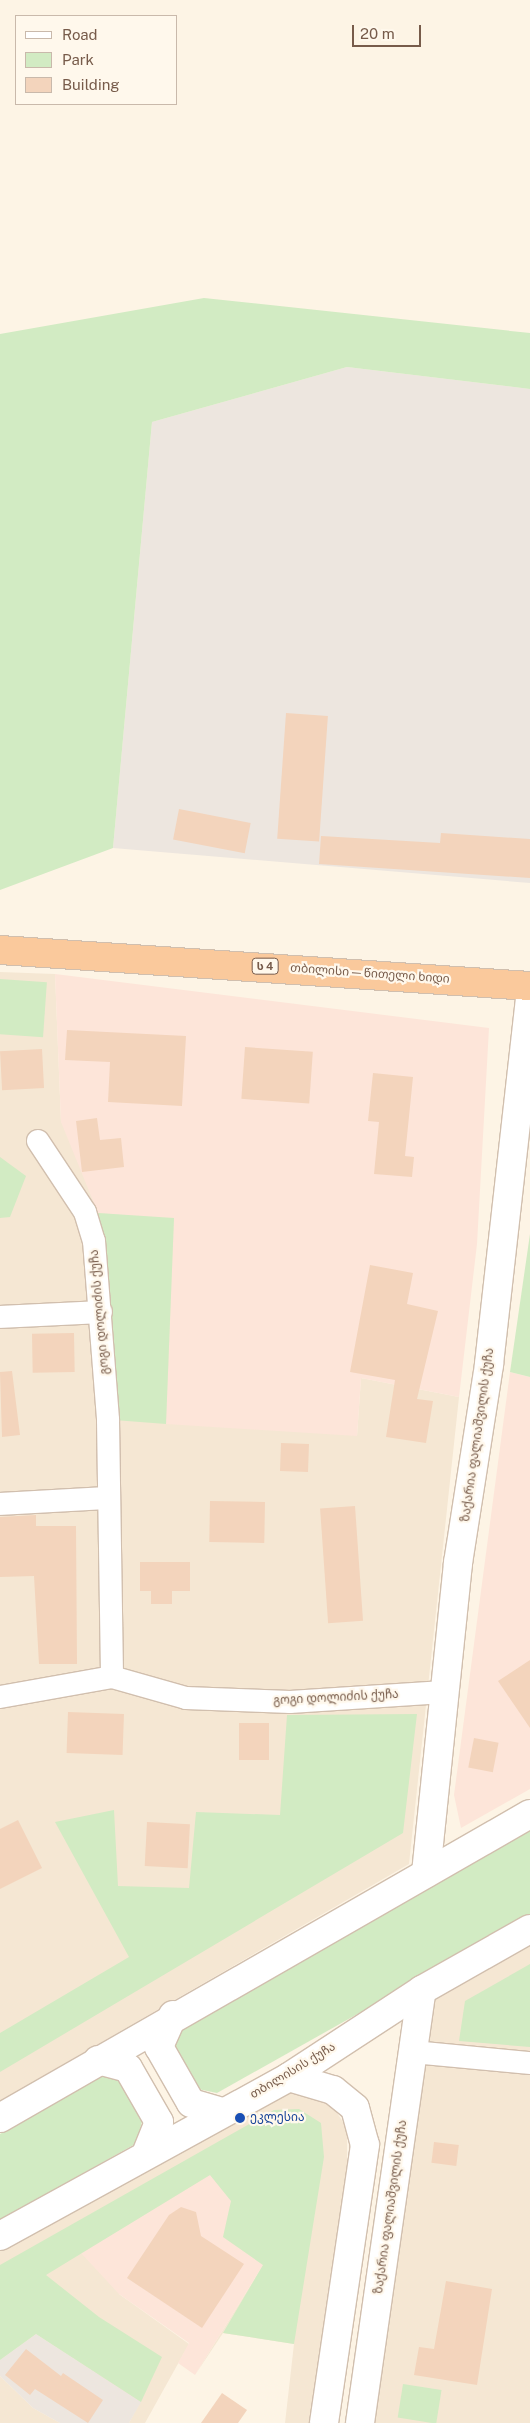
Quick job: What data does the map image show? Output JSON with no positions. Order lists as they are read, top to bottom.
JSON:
{
  "streets": {
    "highway": ["ს 4", "თბილისი — წითელი ხიდი"],
    "main road": ["ზაქარია ფალიაშვილის ქუჩა", "თბილისის ქუჩა"],
    "street": ["გოგი დოლიძის ქუჩა"]
  },
  "crossings": [
    ["გოგი დოლიძის ქუჩა", "ზაქარია ფალიაშვილის ქუჩა"],
    ["ზაქარია ფალიაშვილის ქუჩა", "თბილისის ქუჩა"]
  ],
  "places": ["ეკლესია"],
  "legend": ["Road", "Park", "Building"],
  "scale_bar": "20 m"
}
